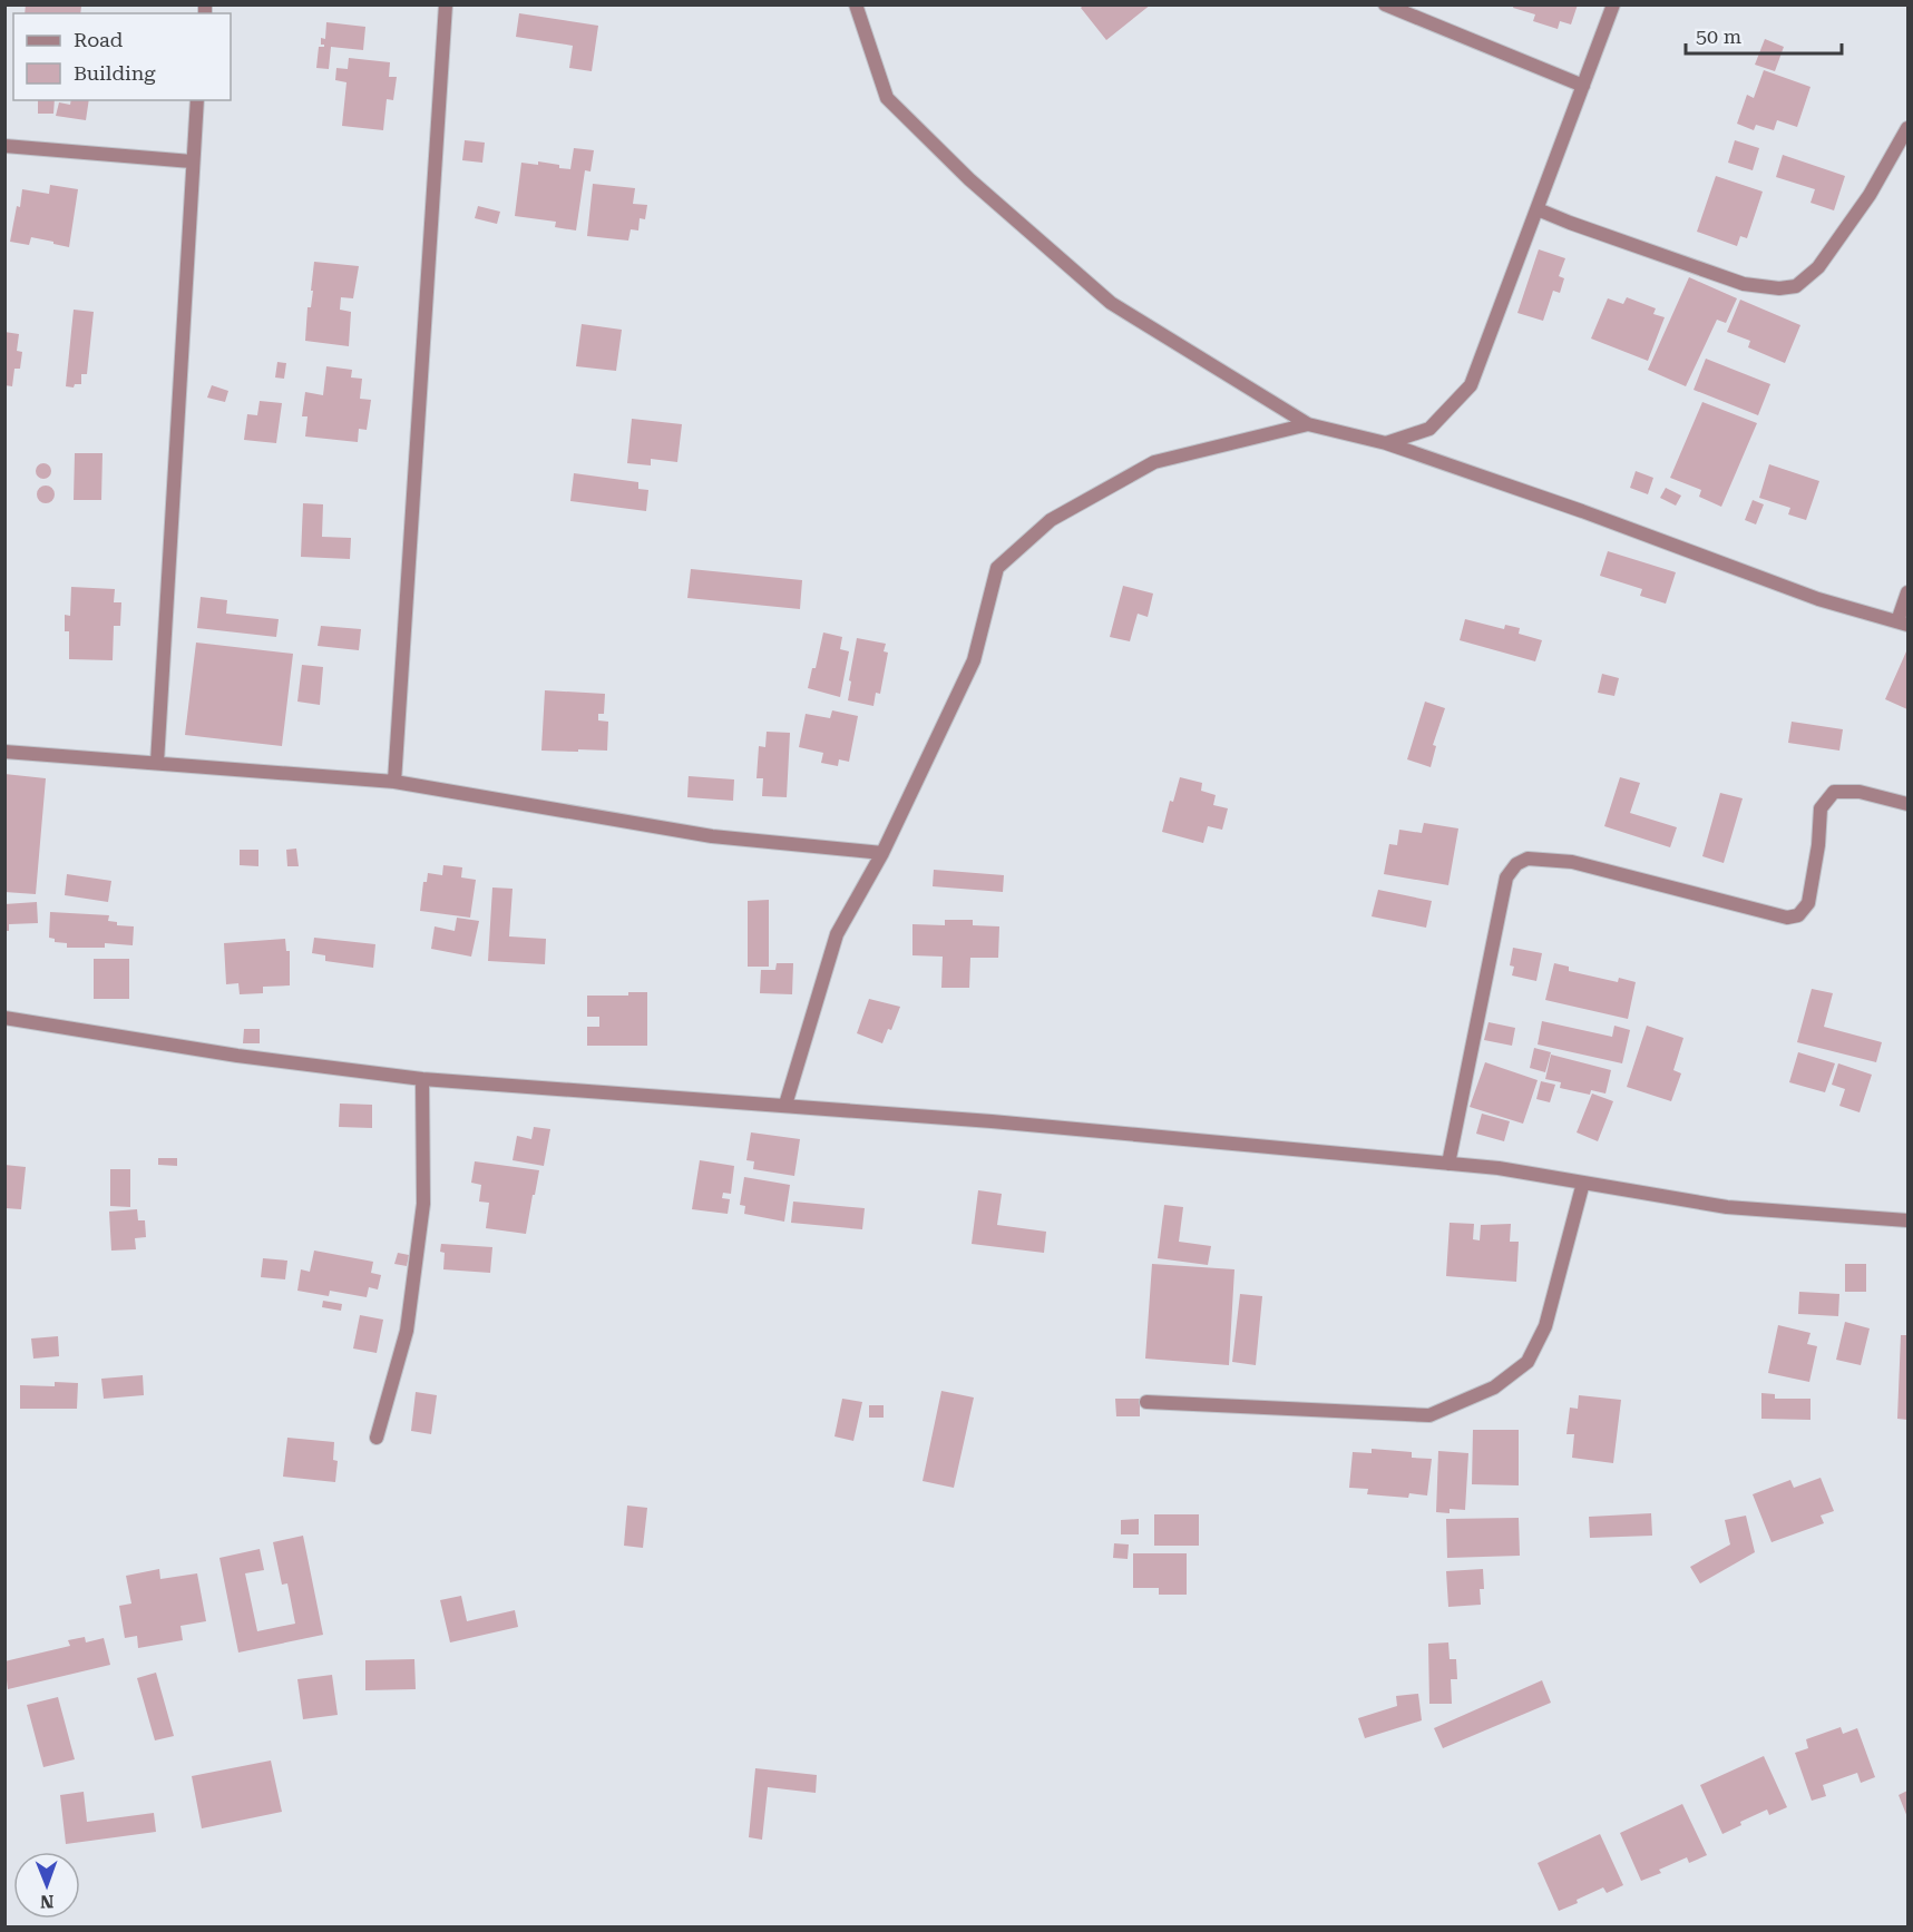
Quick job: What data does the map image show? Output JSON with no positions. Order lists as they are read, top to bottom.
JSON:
{
  "legend": ["Road", "Building"],
  "scale_bar": "50 m",
  "north": "bottom"
}
